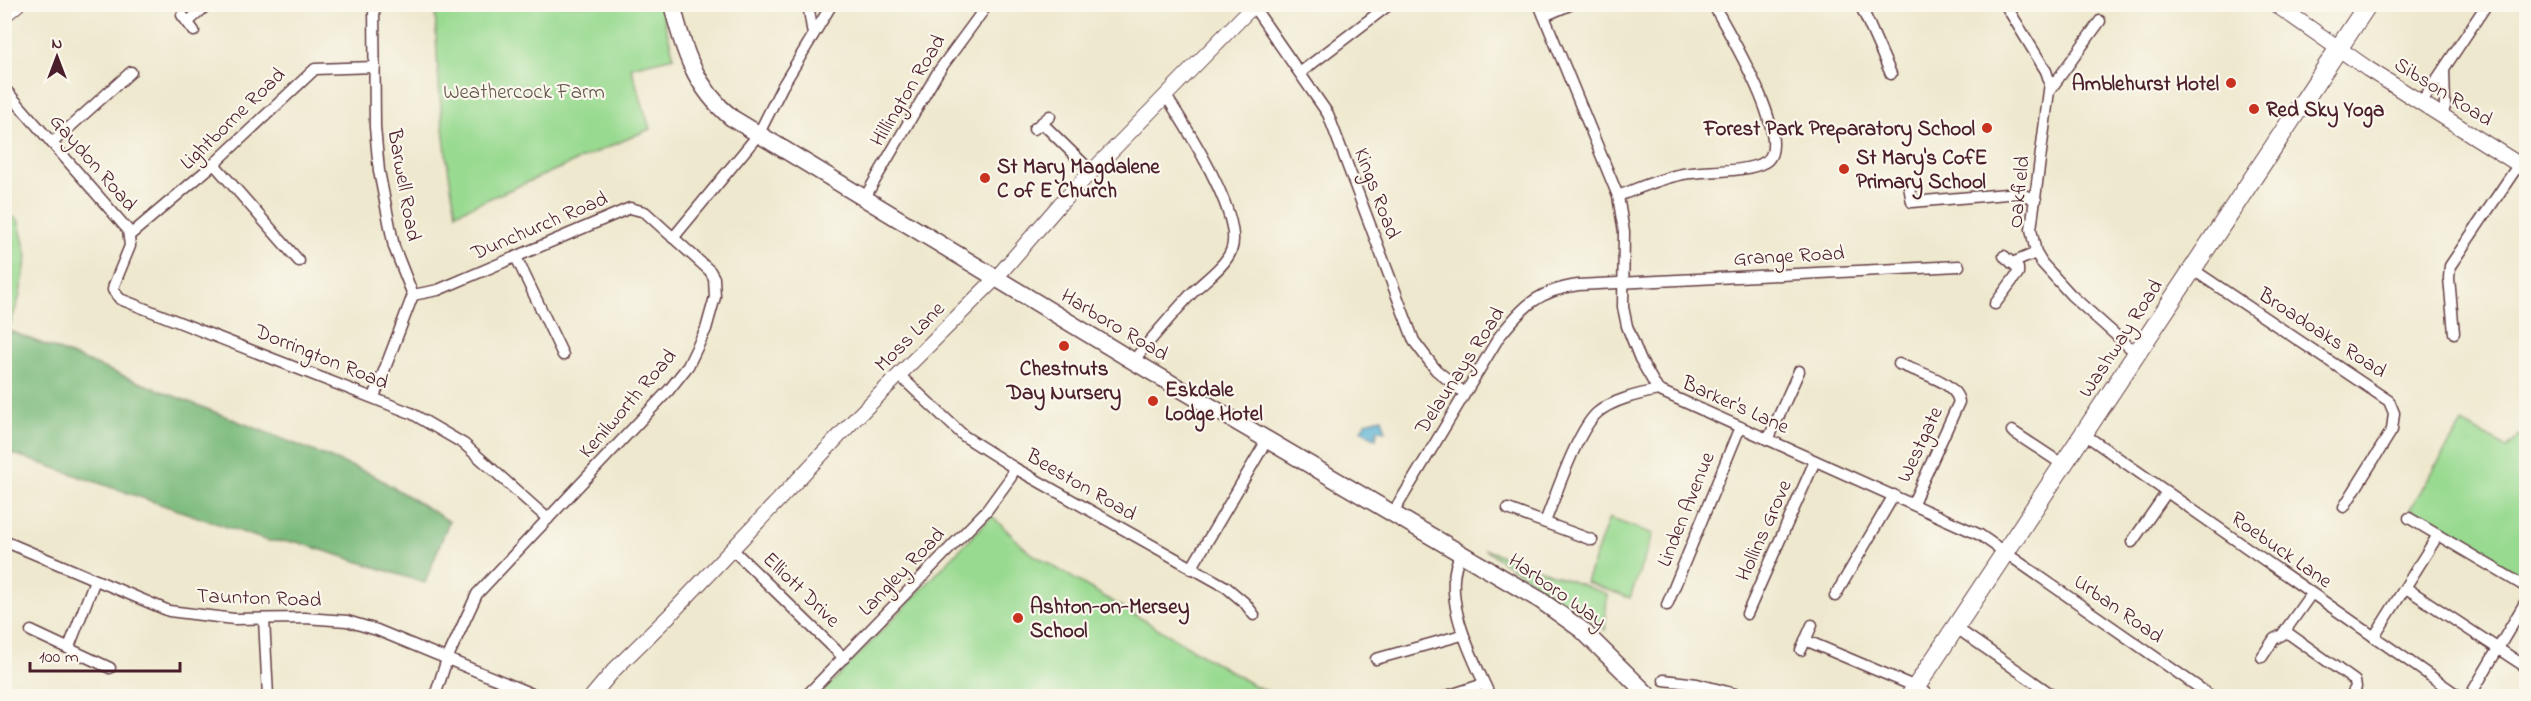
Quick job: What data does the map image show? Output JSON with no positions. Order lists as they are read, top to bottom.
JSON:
{
  "streets": {
    "highway": ["Washway Road"],
    "main road": ["Sibson Road", "Harboro Road", "Harboro Way"],
    "street": [
      "Hillington Road",
      "Lightborne Road",
      "Gaydon Road",
      "Barwell Road",
      "Oakfield",
      "Kings Road",
      "Dunchurch Road",
      "Grange Road",
      "Broadoaks Road",
      "Moss Lane",
      "Dorrington Road",
      "Delaunays Road",
      "Kenilworth Road",
      "Barker's Lane",
      "Westgate",
      "Beeston Road",
      "Linden Avenue",
      "Hollins Grove",
      "Roebuck Lane",
      "Langley Road",
      "Elliott Drive",
      "Taunton Road",
      "Urban Road"
    ]
  },
  "crossings": [
    ["Hillington Road", "Harboro Road"],
    ["Sibson Road", "Washway Road"],
    ["Lightborne Road", "Gaydon Road"],
    ["Lightborne Road", "Barwell Road"],
    ["Lightborne Road", "Dorrington Road"],
    ["Gaydon Road", "Dorrington Road"],
    ["Barwell Road", "Dunchurch Road"],
    ["Oakfield", "Washway Road"],
    ["Kings Road", "Moss Lane"],
    ["Kings Road", "Delaunays Road"],
    ["Dunchurch Road", "Kenilworth Road"],
    ["Grange Road", "Delaunays Road"],
    ["Grange Road", "Barker's Lane"],
    ["Harboro Road", "Moss Lane"],
    ["Harboro Road", "Delaunays Road"],
    ["Harboro Road", "Harboro Way"],
    ["Broadoaks Road", "Washway Road"],
    ["Moss Lane", "Beeston Road"],
    ["Moss Lane", "Elliott Drive"],
    ["Washway Road", "Barker's Lane"],
    ["Washway Road", "Roebuck Lane"],
    ["Washway Road", "Urban Road"],
    ["Dorrington Road", "Kenilworth Road"],
    ["Delaunays Road", "Barker's Lane"],
    ["Kenilworth Road", "Taunton Road"],
    ["Barker's Lane", "Westgate"],
    ["Barker's Lane", "Linden Avenue"],
    ["Barker's Lane", "Hollins Grove"],
    ["Barker's Lane", "Urban Road"],
    ["Beeston Road", "Langley Road"],
    ["Langley Road", "Elliott Drive"]
  ],
  "parks": ["Weathercock Farm"],
  "places": [
    "Amblehurst Hotel",
    "Red Sky Yoga",
    "Forest Park Preparatory School",
    "St Mary's CofE Primary School",
    "St Mary Magdalene C of E Church",
    "Chestnuts Day Nursery",
    "Eskdale Lodge Hotel",
    "Ashton-on-Mersey School"
  ],
  "scale_bar": "100 m",
  "north": "top"
}
